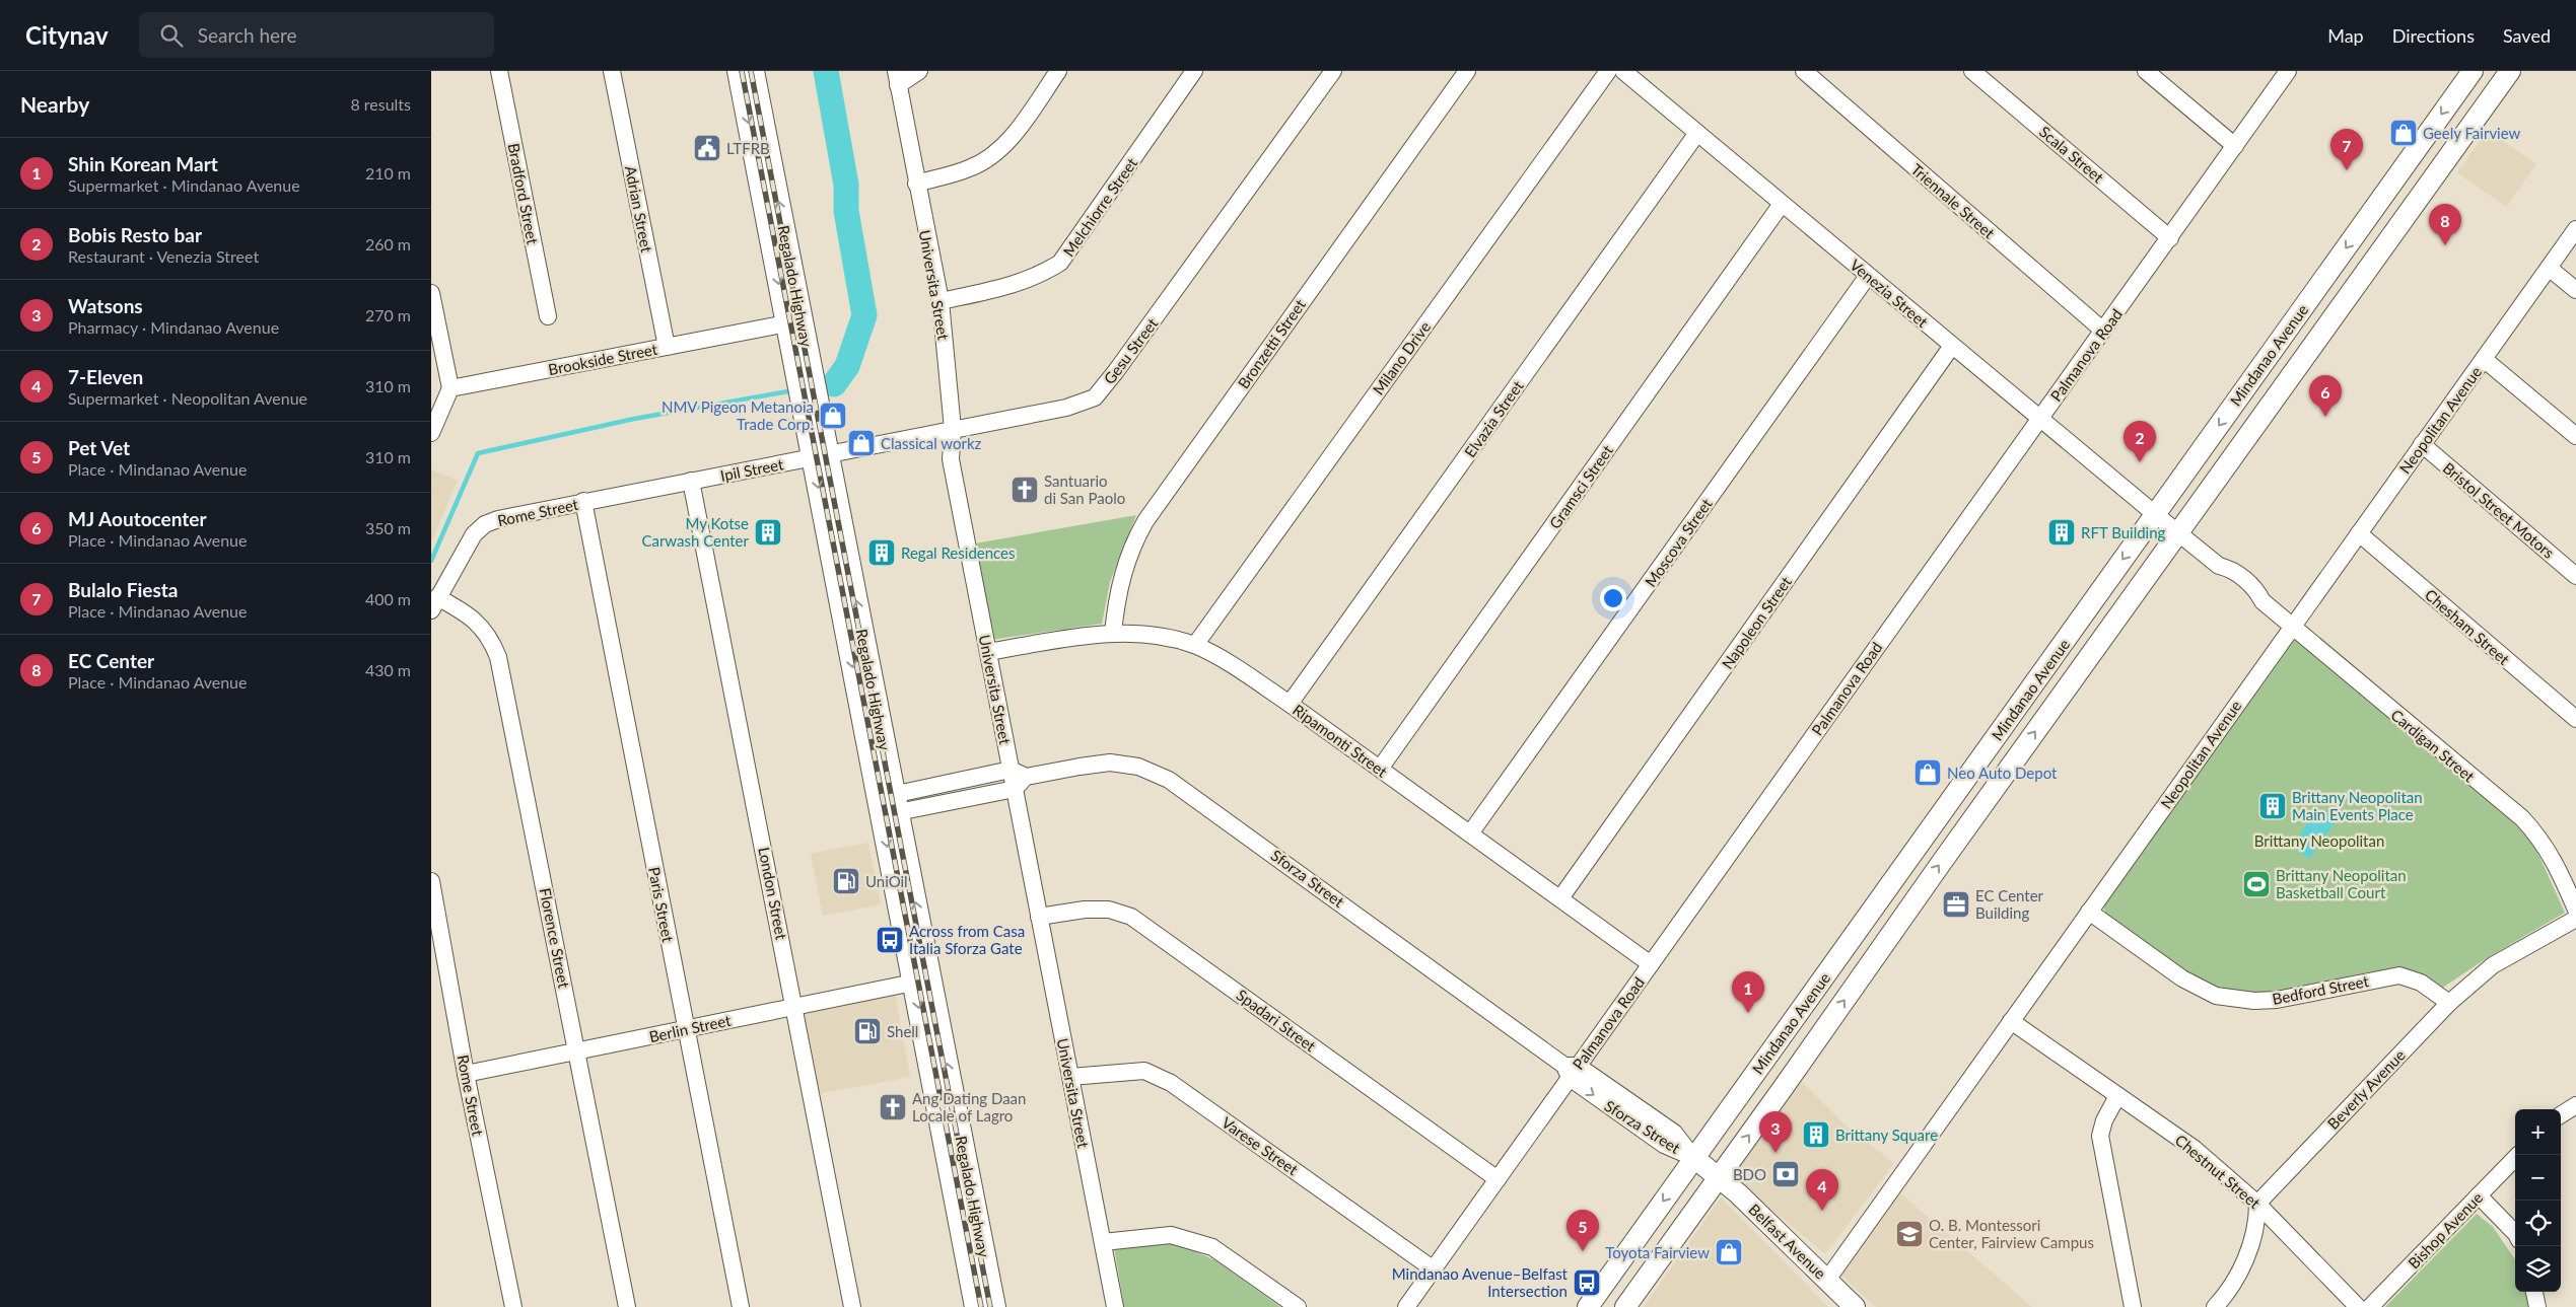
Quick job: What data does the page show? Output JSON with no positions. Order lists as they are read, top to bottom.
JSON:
{
  "streets": {
    "main road": ["Regalado Highway", "Mindanao Avenue", "Belfast Avenue"],
    "street": [
      "Scala Street",
      "Bradford Street",
      "Triennale Street",
      "Melchiorre Street",
      "Adrian Street",
      "Universita Street",
      "Venezia Street",
      "Bronzetti Street",
      "Gesu Street",
      "Palmanova Road",
      "Milano Drive",
      "Brookside Street",
      "Elvazia Street",
      "Neopolitan Avenue",
      "Ipil Street",
      "Gramsci Street",
      "Bristol Street Motors",
      "Rome Street",
      "Moscova Street",
      "Napoleon Street",
      "Chesham Street",
      "Ripamonti Street",
      "Cardigan Street",
      "Sforza Street",
      "London Street",
      "Paris Street",
      "Florence Street",
      "Bedford Street",
      "Spadari Street",
      "Berlin Street",
      "Beverly Avenue",
      "Varese Street",
      "Chestnut Street",
      "Bishop Avenue"
    ]
  },
  "crossings": [
    ["Scala Street", "Palmanova Road"],
    ["Triennale Street", "Palmanova Road"],
    ["Melchiorre Street", "Universita Street"],
    ["Adrian Street", "Brookside Street"],
    ["Universita Street", "Gesu Street"],
    ["Universita Street", "Ripamonti Street"],
    ["Universita Street", "Sforza Street"],
    ["Universita Street", "Spadari Street"],
    ["Universita Street", "Varese Street"],
    ["Regalado Highway", "Gesu Street"],
    ["Regalado Highway", "Brookside Street"],
    ["Regalado Highway", "Ipil Street"],
    ["Regalado Highway", "Sforza Street"],
    ["Regalado Highway", "Berlin Street"],
    ["Venezia Street", "Palmanova Road"],
    ["Venezia Street", "Mindanao Avenue"],
    ["Venezia Street", "Elvazia Street"],
    ["Venezia Street", "Gramsci Street"],
    ["Venezia Street", "Moscova Street"],
    ["Venezia Street", "Napoleon Street"],
    ["Venezia Street", "Cardigan Street"],
    ["Bronzetti Street", "Ripamonti Street"],
    ["Gesu Street", "Ipil Street"],
    ["Palmanova Road", "Ripamonti Street"],
    ["Palmanova Road", "Sforza Street"],
    ["Palmanova Road", "Spadari Street"],
    ["Palmanova Road", "Varese Street"],
    ["Mindanao Avenue", "Cardigan Street"],
    ["Mindanao Avenue", "Sforza Street"],
    ["Mindanao Avenue", "Belfast Avenue"],
    ["Milano Drive", "Ripamonti Street"],
    ["Elvazia Street", "Ripamonti Street"],
    ["Neopolitan Avenue", "Bristol Street Motors"],
    ["Neopolitan Avenue", "Chesham Street"],
    ["Neopolitan Avenue", "Cardigan Street"],
    ["Neopolitan Avenue", "Bedford Street"],
    ["Neopolitan Avenue", "Chestnut Street"],
    ["Neopolitan Avenue", "Belfast Avenue"],
    ["Ipil Street", "Rome Street"],
    ["Ipil Street", "London Street"],
    ["Gramsci Street", "Ripamonti Street"],
    ["Rome Street", "London Street"],
    ["Rome Street", "Paris Street"],
    ["Rome Street", "Florence Street"],
    ["Rome Street", "Berlin Street"],
    ["Moscova Street", "Ripamonti Street"],
    ["Napoleon Street", "Ripamonti Street"],
    ["Sforza Street", "Belfast Avenue"],
    ["London Street", "Berlin Street"],
    ["Paris Street", "Berlin Street"],
    ["Florence Street", "Berlin Street"],
    ["Bedford Street", "Beverly Avenue"],
    ["Beverly Avenue", "Chestnut Street"]
  ],
  "parks": ["Brittany Neopolitan"],
  "places": {
    "shop": [
      "Geely Fairview",
      "NMV Pigeon Metanoia Trade Corp.",
      "Classical workz",
      "Neo Auto Depot",
      "Toyota Fairview"
    ],
    "public building": ["LTFRB"],
    "church": ["Santuario di San Paolo", "Ang Dating Daan Locale of Lagro"],
    "building": [
      "My Kotse Carwash Center",
      "RFT Building",
      "Regal Residences",
      "Brittany Neopolitan Main Events Place",
      "Brittany Square"
    ],
    "fuel station": ["UniOil", "Shell"],
    "sports": ["Brittany Neopolitan Basketball Court"],
    "office": ["EC Center Building"],
    "bus stop": ["Across from Casa Italia Sforza Gate", "Mindanao Avenue–Belfast Intersection"],
    "bank": ["BDO"],
    "school or university": ["O. B. Montessori Center, Fairview Campus"]
  },
  "page": {
    "header": "Citynav",
    "search": "Search here",
    "nav": ["Map", "Directions", "Saved"],
    "heading": ["Nearby", "8 results"],
    "pins": [
      "7",
      "8",
      "6",
      "2",
      "1",
      "3",
      "4",
      "5"
    ],
    "list": [
      {
        "mark": "1",
        "name": "Shin Korean Mart",
        "note": "Supermarket · Mindanao Avenue",
        "value": "210 m"
      },
      {
        "mark": "2",
        "name": "Bobis Resto bar",
        "note": "Restaurant · Venezia Street",
        "value": "260 m"
      },
      {
        "mark": "3",
        "name": "Watsons",
        "note": "Pharmacy · Mindanao Avenue",
        "value": "270 m"
      },
      {
        "mark": "4",
        "name": "7-Eleven",
        "note": "Supermarket · Neopolitan Avenue",
        "value": "310 m"
      },
      {
        "mark": "5",
        "name": "Pet Vet",
        "note": "Place · Mindanao Avenue",
        "value": "310 m"
      },
      {
        "mark": "6",
        "name": "MJ Aoutocenter",
        "note": "Place · Mindanao Avenue",
        "value": "350 m"
      },
      {
        "mark": "7",
        "name": "Bulalo Fiesta",
        "note": "Place · Mindanao Avenue",
        "value": "400 m"
      },
      {
        "mark": "8",
        "name": "EC Center",
        "note": "Place · Mindanao Avenue",
        "value": "430 m"
      }
    ],
    "map_buttons": ["+", "−"]
  }
}
